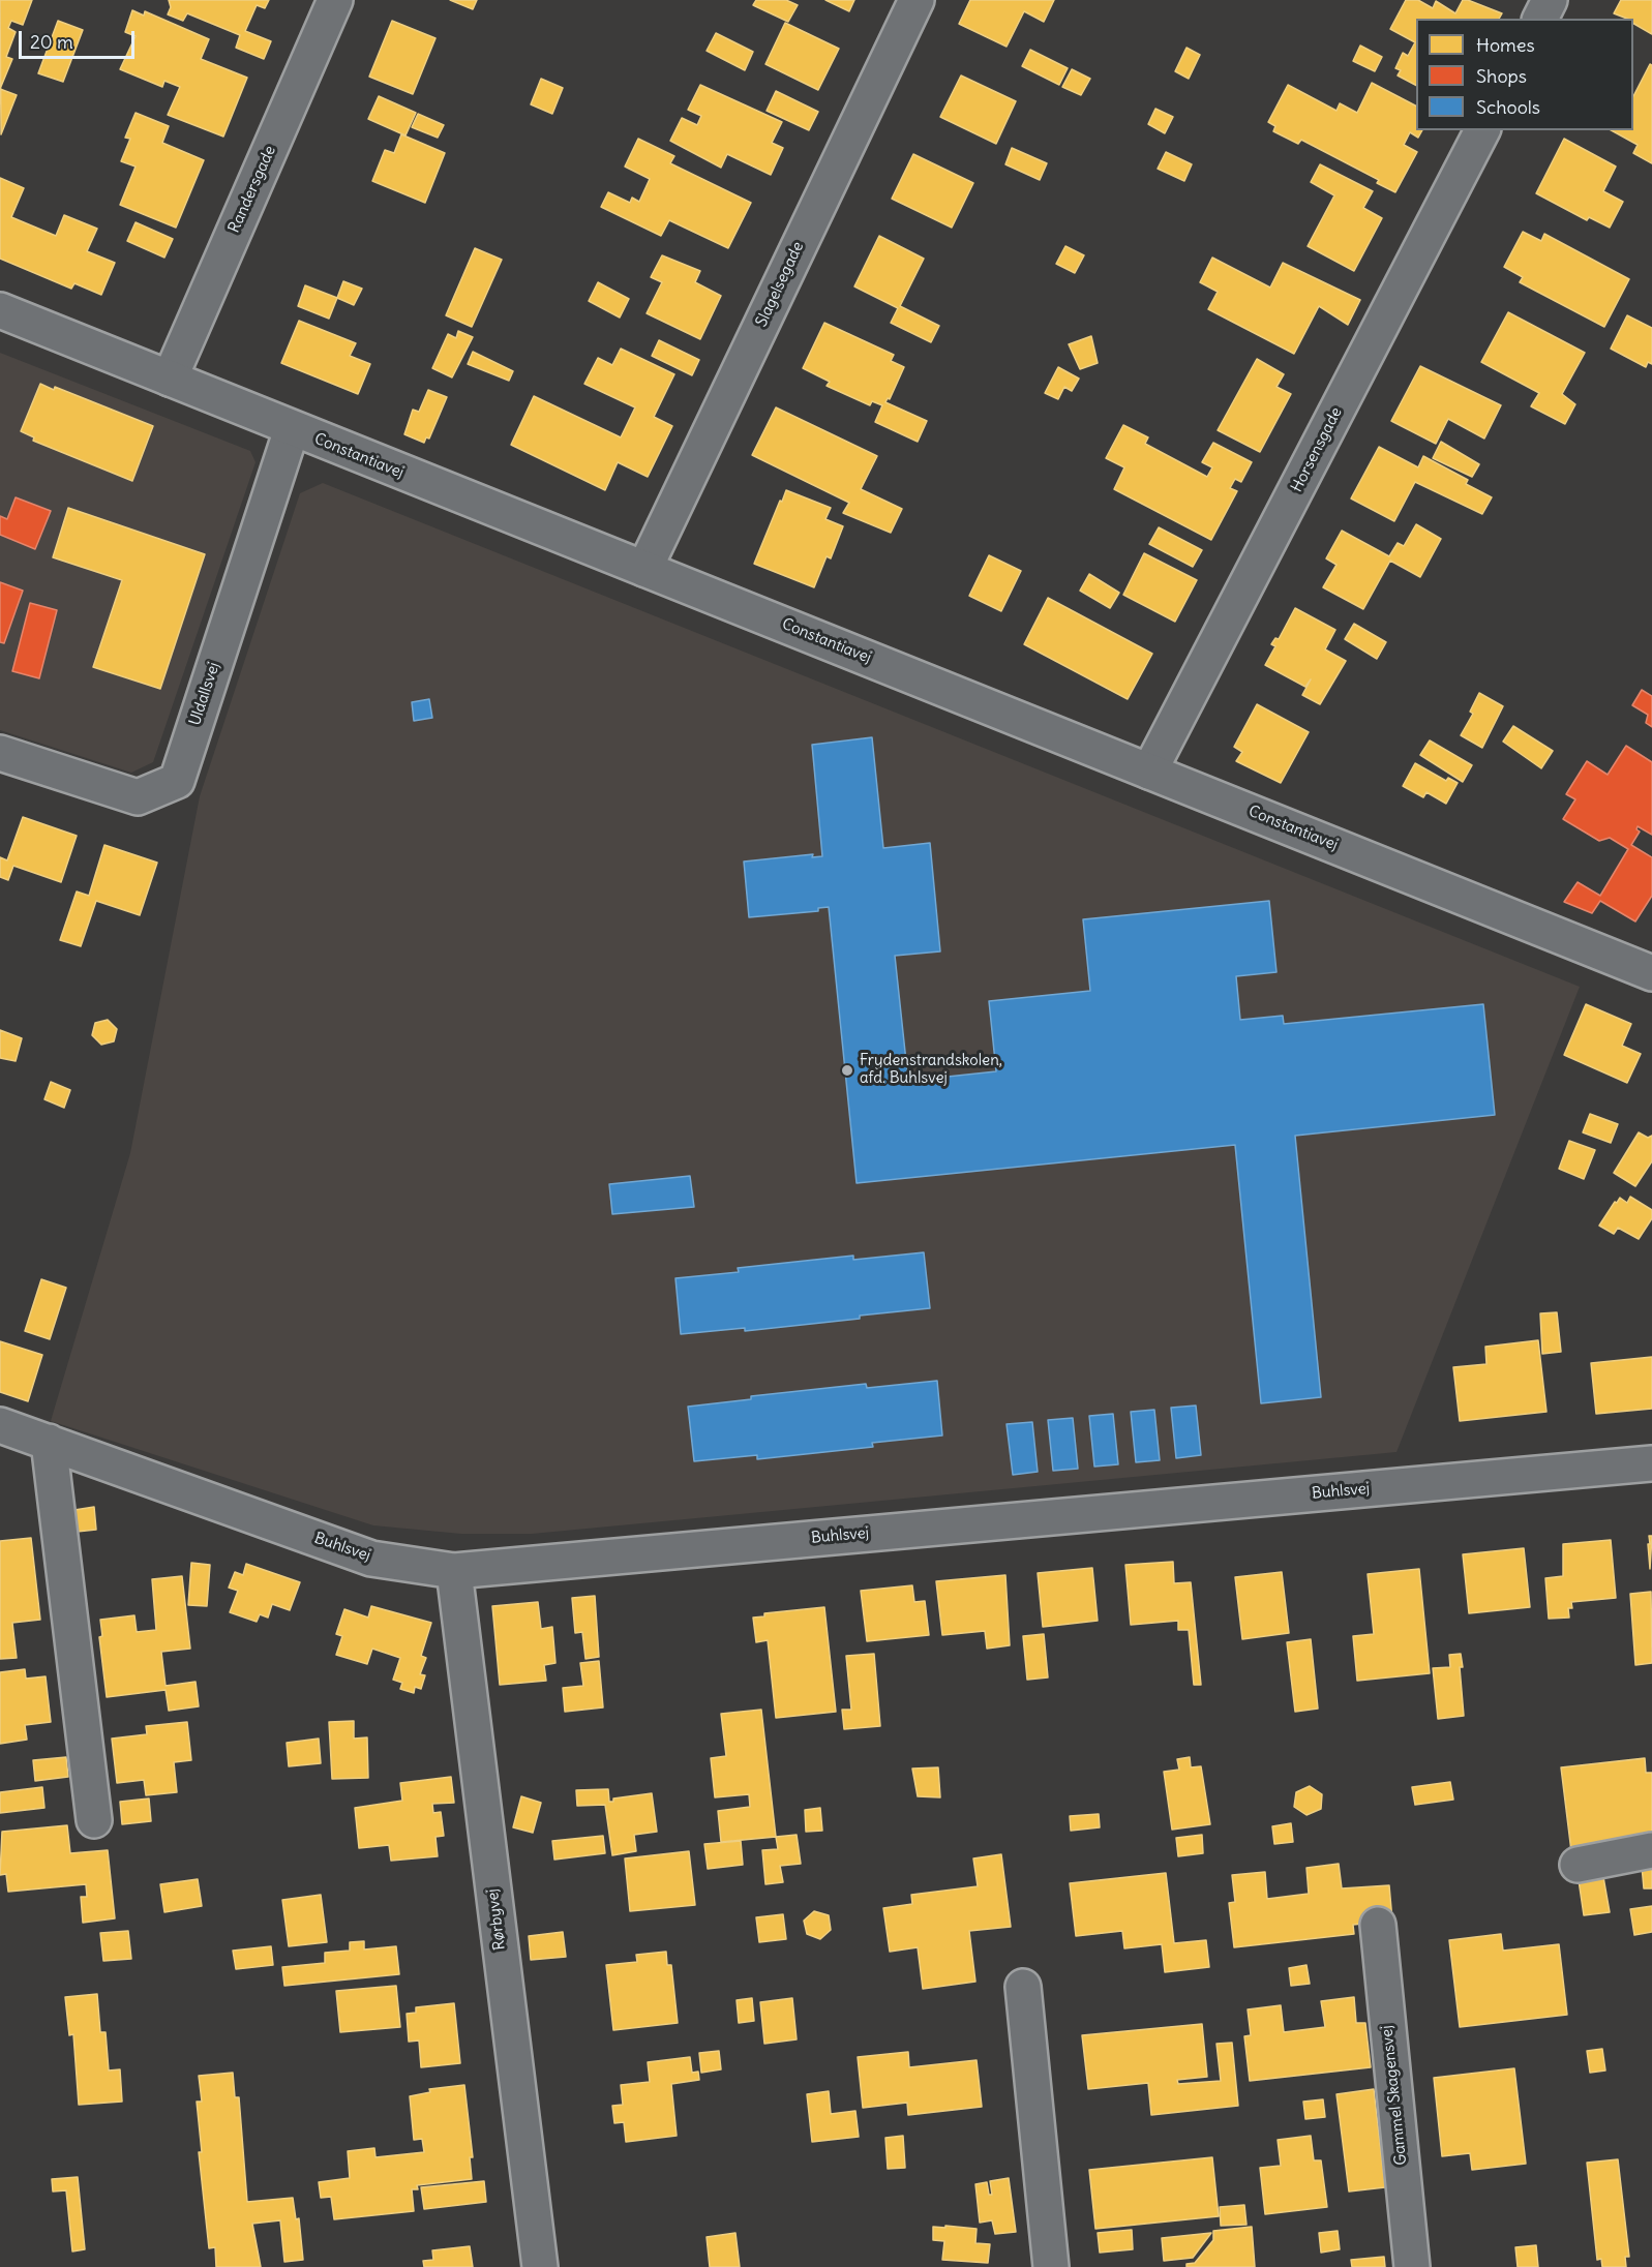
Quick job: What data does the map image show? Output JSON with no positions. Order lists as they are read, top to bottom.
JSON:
{
  "streets": {
    "street": [
      "Randersgade",
      "Slagelsegade",
      "Horsensgade",
      "Constantiavej",
      "Uldallsvej",
      "Buhlsvej",
      "Rørbyvej",
      "Gammel Skagensvej"
    ]
  },
  "crossings": [
    ["Randersgade", "Constantiavej"],
    ["Slagelsegade", "Constantiavej"],
    ["Horsensgade", "Constantiavej"],
    ["Constantiavej", "Uldallsvej"],
    ["Buhlsvej", "Rørbyvej"]
  ],
  "places": ["Frydenstrandskolen, afd. Buhlsvej"],
  "legend": ["Homes", "Shops", "Schools"],
  "scale_bar": "20 m"
}
